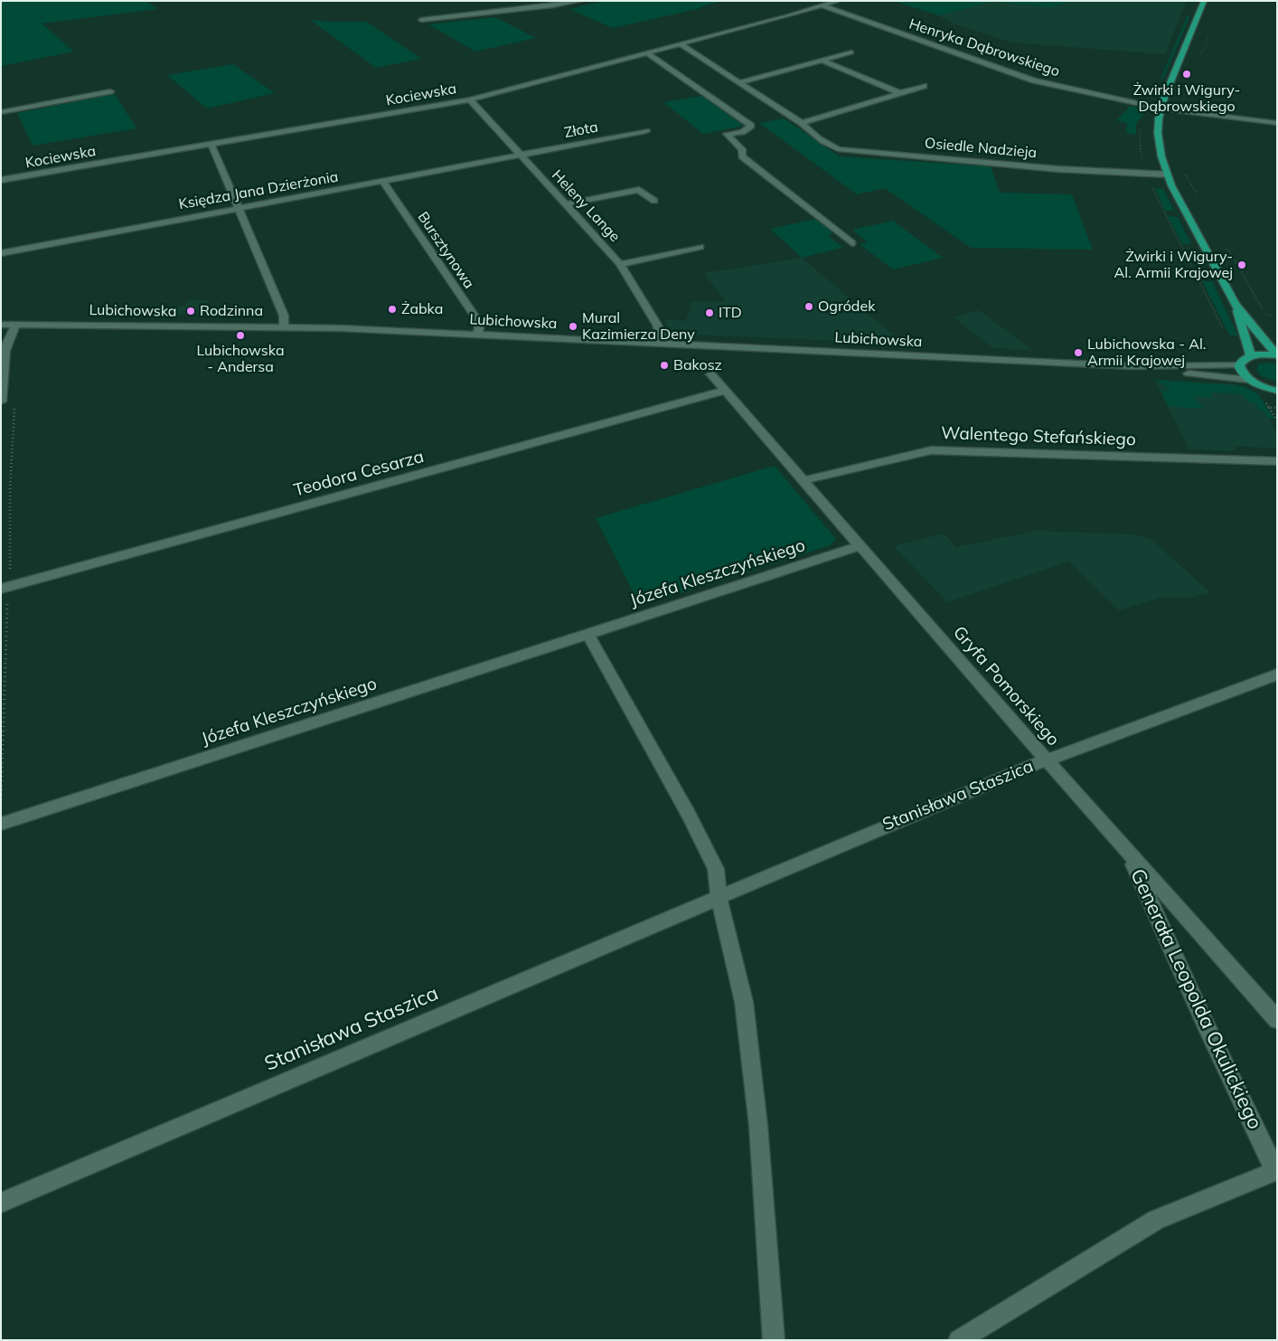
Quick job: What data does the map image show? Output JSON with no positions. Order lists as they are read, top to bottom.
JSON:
{
  "streets": {
    "street": [
      "Henryka Dąbrowskiego",
      "Kociewska",
      "Złota",
      "Osiedle Nadzieja",
      "Księdza Jana Dzierżonia",
      "Heleny Lange",
      "Bursztynowa",
      "Lubichowska",
      "Walentego Stefańskiego",
      "Teodora Cesarza",
      "Józefa Kleszczyńskiego",
      "Gryfa Pomorskiego",
      "Stanisława Staszica",
      "Generała Leopolda Okulickiego"
    ]
  },
  "crossings": [
    ["Henryka Dąbrowskiego", "Kociewska"],
    ["Kociewska", "Osiedle Nadzieja"],
    ["Kociewska", "Heleny Lange"],
    ["Złota", "Księdza Jana Dzierżonia"],
    ["Złota", "Heleny Lange"],
    ["Księdza Jana Dzierżonia", "Heleny Lange"],
    ["Księdza Jana Dzierżonia", "Bursztynowa"],
    ["Heleny Lange", "Lubichowska"],
    ["Bursztynowa", "Lubichowska"],
    ["Walentego Stefańskiego", "Gryfa Pomorskiego"],
    ["Teodora Cesarza", "Gryfa Pomorskiego"],
    ["Józefa Kleszczyńskiego", "Gryfa Pomorskiego"],
    ["Gryfa Pomorskiego", "Stanisława Staszica"],
    ["Gryfa Pomorskiego", "Generała Leopolda Okulickiego"]
  ],
  "places": [
    "Żwirki i Wigury- Dąbrowskiego",
    "Żwirki i Wigury- Al. Armii Krajowej",
    "Ogródek",
    "Żabka",
    "Rodzinna",
    "ITD",
    "Mural Kazimierza Deny",
    "Lubichowska - Andersa",
    "Lubichowska - Al. Armii Krajowej",
    "Bakosz"
  ]
}
